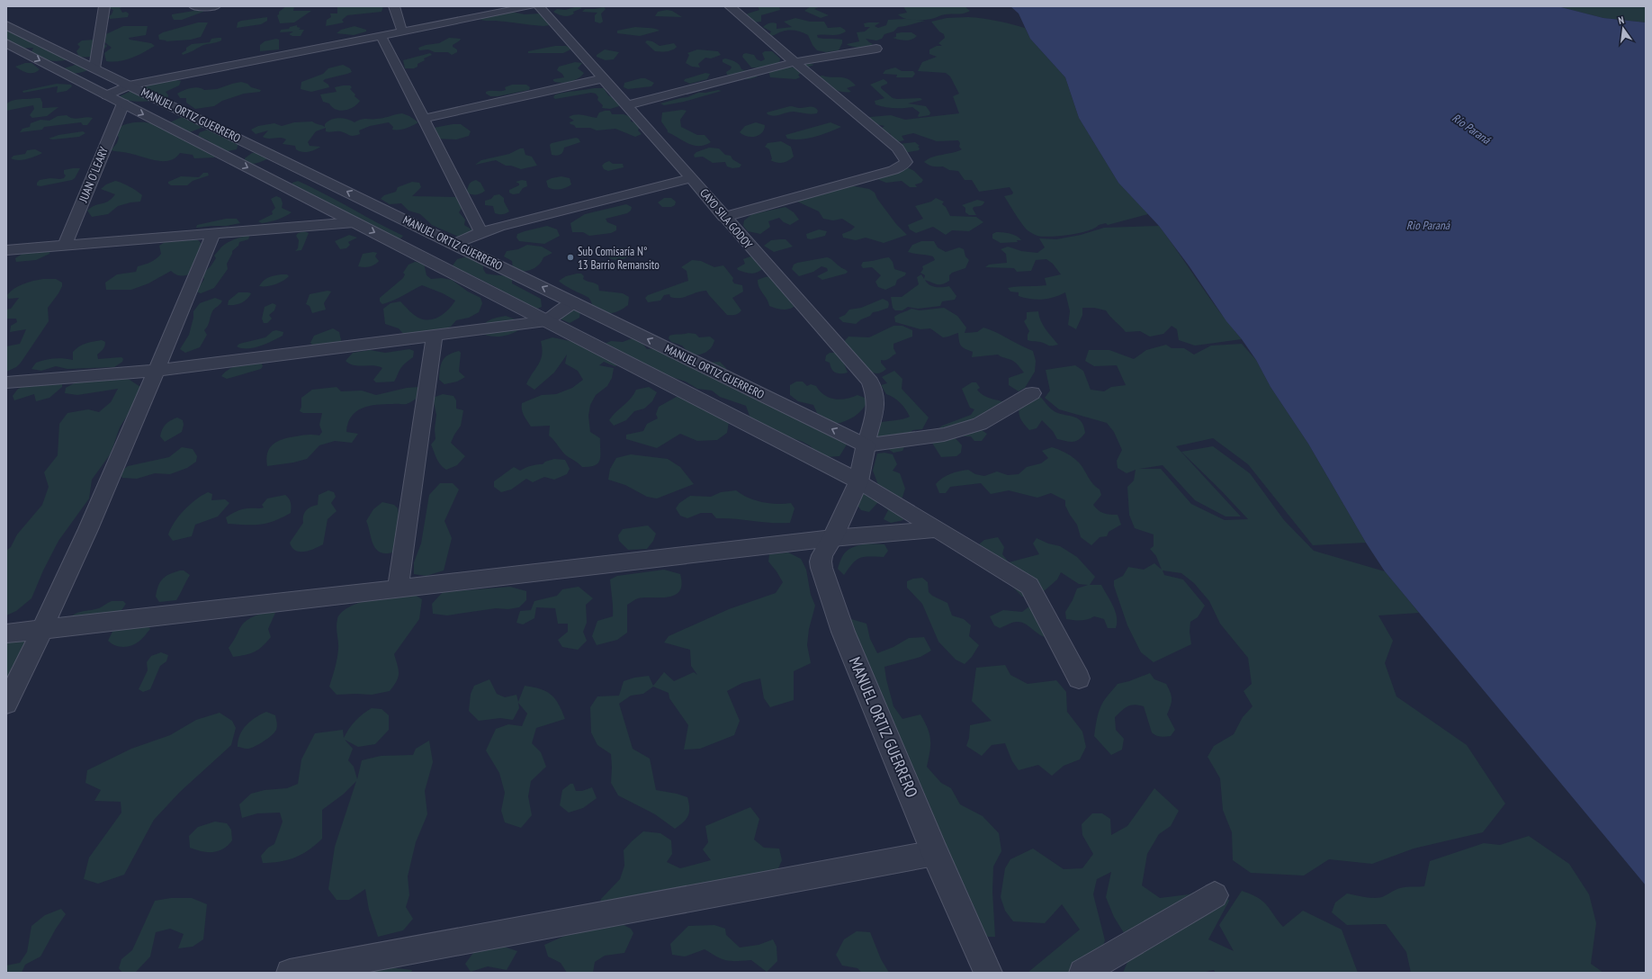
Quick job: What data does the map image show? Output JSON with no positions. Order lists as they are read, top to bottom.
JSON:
{
  "streets": {
    "street": ["MANUEL ORTIZ GUERRERO", "JUAN O´LEARY", "CAYO SILA GODOY"]
  },
  "crossings": [
    ["MANUEL ORTIZ GUERRERO", "JUAN O´LEARY"],
    ["MANUEL ORTIZ GUERRERO", "CAYO SILA GODOY"]
  ],
  "water": ["Río Paraná", "Rio Paraná"],
  "places": ["Sub Comisaría N° 13 Barrio Remansito"],
  "north": "top"
}
